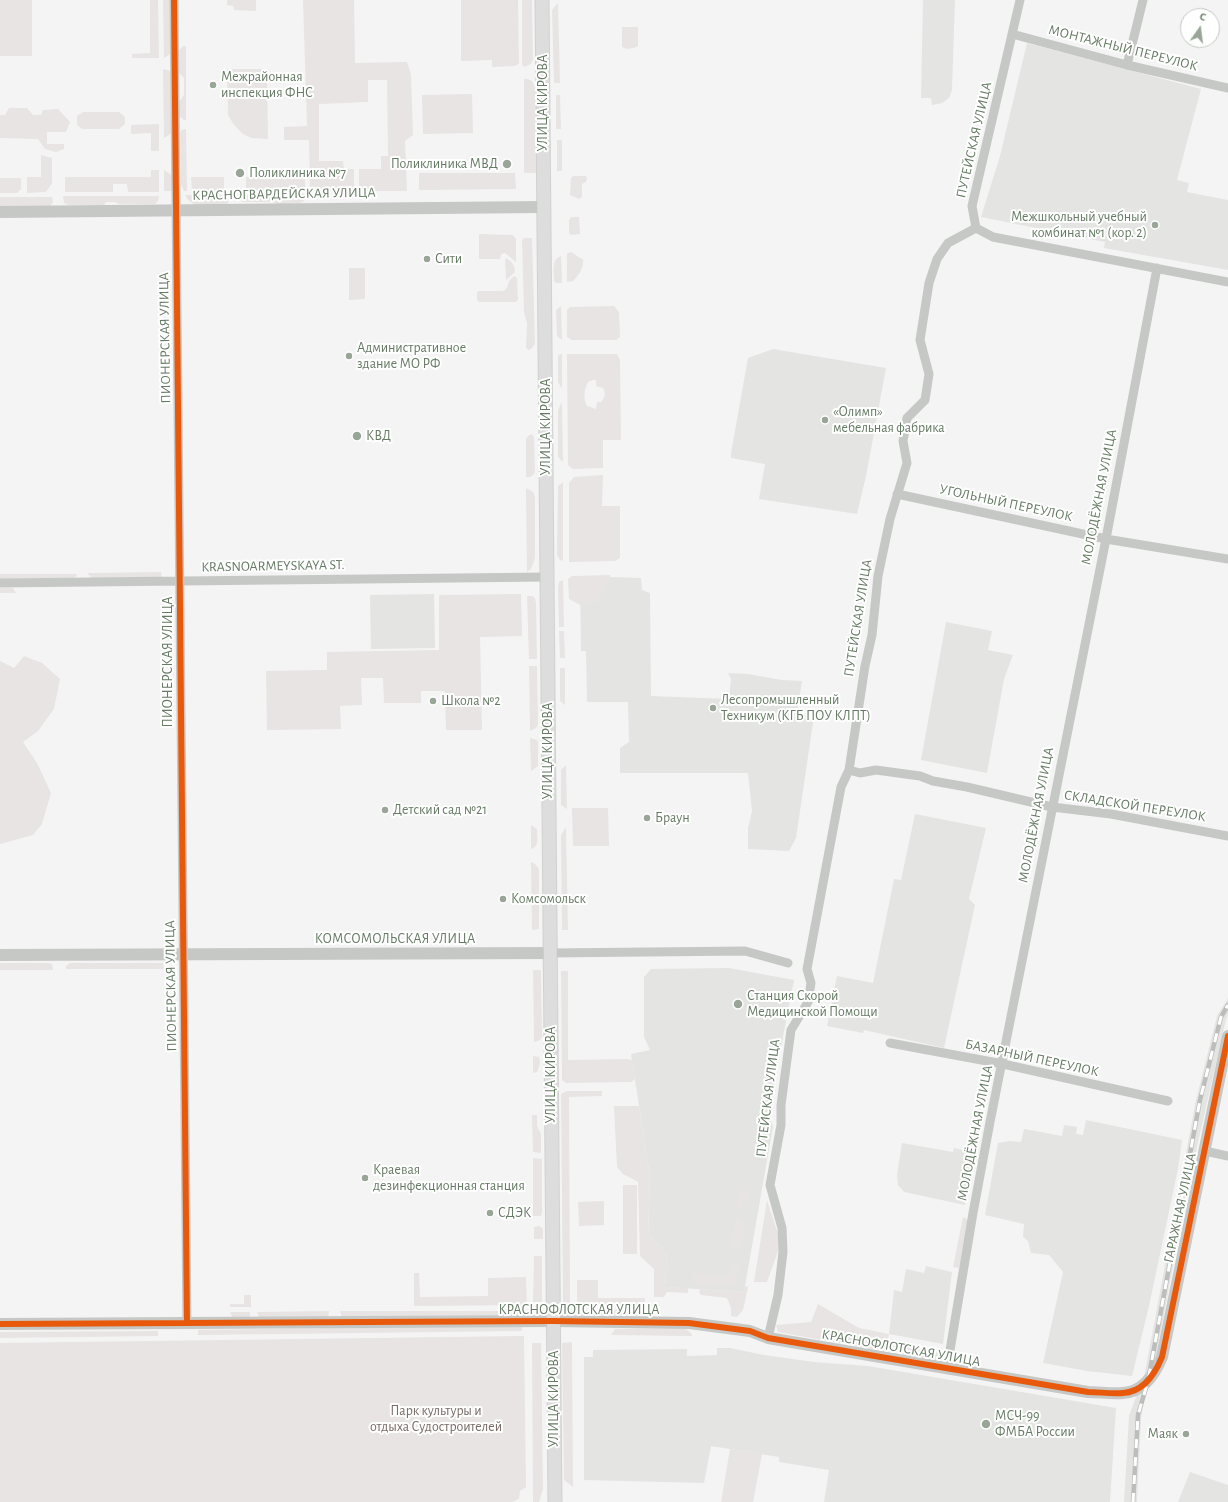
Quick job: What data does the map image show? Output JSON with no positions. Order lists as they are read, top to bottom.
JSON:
{
  "streets": {
    "main road": ["УЛИЦА КИРОВА"],
    "street": [
      "МОНТАЖНЫЙ ПЕРЕУЛОК",
      "ПУТЕЙСКАЯ УЛИЦА",
      "КРАСНОГВАРДЕЙСКАЯ УЛИЦА",
      "ПИОНЕРСКАЯ УЛИЦА",
      "МОЛОДЁЖНАЯ УЛИЦА",
      "УГОЛЬНЫЙ ПЕРЕУЛОК",
      "KRASNOARMEYSKAYA ST.",
      "СКЛАДСКОЙ ПЕРЕУЛОК",
      "КОМСОМОЛЬСКАЯ УЛИЦА",
      "БАЗАРНЫЙ ПЕРЕУЛОК",
      "ГАРАЖНАЯ УЛИЦА",
      "КРАСНОФЛОТСКАЯ УЛИЦА"
    ]
  },
  "crossings": [
    ["МОНТАЖНЫЙ ПЕРЕУЛОК", "ПУТЕЙСКАЯ УЛИЦА"],
    ["УЛИЦА КИРОВА", "КРАСНОГВАРДЕЙСКАЯ УЛИЦА"],
    ["УЛИЦА КИРОВА", "KRASNOARMEYSKAYA ST."],
    ["УЛИЦА КИРОВА", "КОМСОМОЛЬСКАЯ УЛИЦА"],
    ["УЛИЦА КИРОВА", "КРАСНОФЛОТСКАЯ УЛИЦА"],
    ["ПУТЕЙСКАЯ УЛИЦА", "УГОЛЬНЫЙ ПЕРЕУЛОК"],
    ["ПУТЕЙСКАЯ УЛИЦА", "СКЛАДСКОЙ ПЕРЕУЛОК"],
    ["ПУТЕЙСКАЯ УЛИЦА", "КРАСНОФЛОТСКАЯ УЛИЦА"],
    ["КРАСНОГВАРДЕЙСКАЯ УЛИЦА", "ПИОНЕРСКАЯ УЛИЦА"],
    ["ПИОНЕРСКАЯ УЛИЦА", "KRASNOARMEYSKAYA ST."],
    ["ПИОНЕРСКАЯ УЛИЦА", "КОМСОМОЛЬСКАЯ УЛИЦА"],
    ["ПИОНЕРСКАЯ УЛИЦА", "КРАСНОФЛОТСКАЯ УЛИЦА"],
    ["МОЛОДЁЖНАЯ УЛИЦА", "УГОЛЬНЫЙ ПЕРЕУЛОК"],
    ["МОЛОДЁЖНАЯ УЛИЦА", "СКЛАДСКОЙ ПЕРЕУЛОК"],
    ["МОЛОДЁЖНАЯ УЛИЦА", "БАЗАРНЫЙ ПЕРЕУЛОК"],
    ["МОЛОДЁЖНАЯ УЛИЦА", "КРАСНОФЛОТСКАЯ УЛИЦА"],
    ["ГАРАЖНАЯ УЛИЦА", "КРАСНОФЛОТСКАЯ УЛИЦА"]
  ],
  "parks": ["Парк культуры и отдыха Судостроителей"],
  "places": [
    "Межрайонная инспекция ФНС",
    "Поликлиника МВД",
    "Поликлиника №7",
    "Межшкольный учебный комбинат №1 (кор. 2)",
    "Сити",
    "Административное здание МО РФ",
    "«Олимп» мебельная фабрика",
    "КВД",
    "Школа №2",
    "Лесопромышленный Техникум (КГБ ПОУ КЛПТ)",
    "Детский сад №21",
    "Браун",
    "Комсомольск",
    "Станция Скорой Медицинской Помощи",
    "Краевая дезинфекционная станция",
    "СДЭК",
    "МСЧ-99 ФМБА России",
    "Маяк"
  ],
  "north": "top"
}
